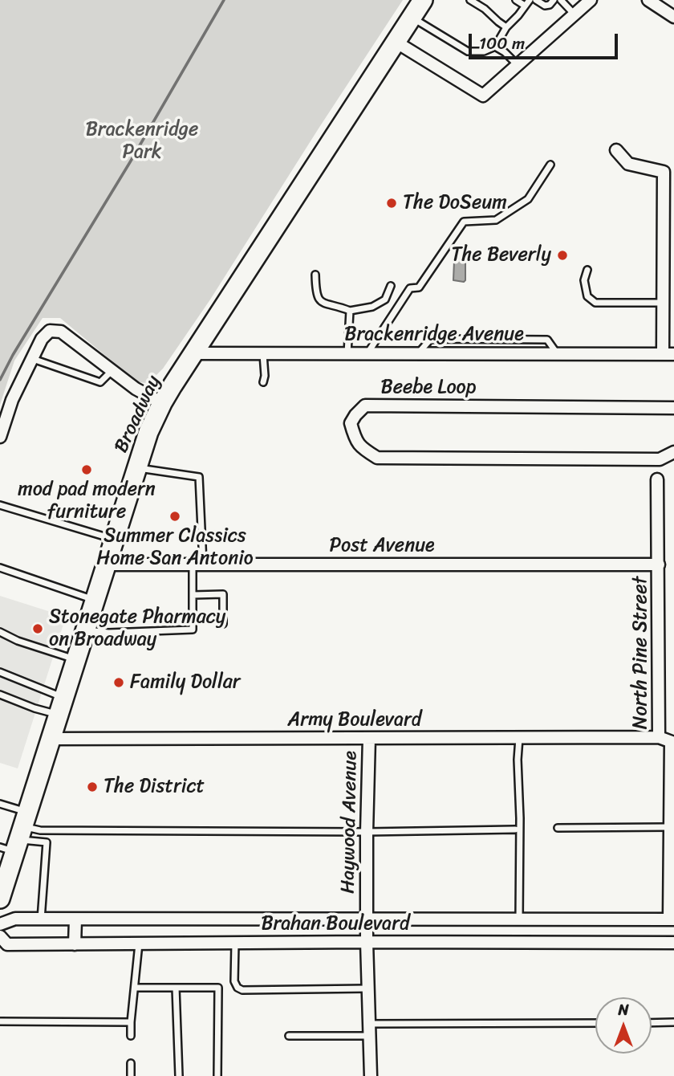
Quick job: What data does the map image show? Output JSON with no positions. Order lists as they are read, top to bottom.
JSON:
{
  "streets": {
    "main road": ["Broadway"],
    "street": [
      "Brackenridge Avenue",
      "Beebe Loop",
      "Post Avenue",
      "North Pine Street",
      "Army Boulevard",
      "Haywood Avenue",
      "Brahan Boulevard"
    ]
  },
  "crossings": [
    ["Brackenridge Avenue", "Broadway"],
    ["Broadway", "Post Avenue"],
    ["Broadway", "Army Boulevard"],
    ["Post Avenue", "North Pine Street"],
    ["North Pine Street", "Army Boulevard"],
    ["North Pine Street", "Brahan Boulevard"],
    ["Army Boulevard", "Haywood Avenue"],
    ["Haywood Avenue", "Brahan Boulevard"]
  ],
  "parks": ["Brackenridge Park"],
  "places": [
    "The DoSeum",
    "The Beverly",
    "mod pad modern furniture",
    "Summer Classics Home San Antonio",
    "Stonegate Pharmacy on Broadway",
    "Family Dollar",
    "The District"
  ],
  "scale_bar": "100 m",
  "north": "top"
}
